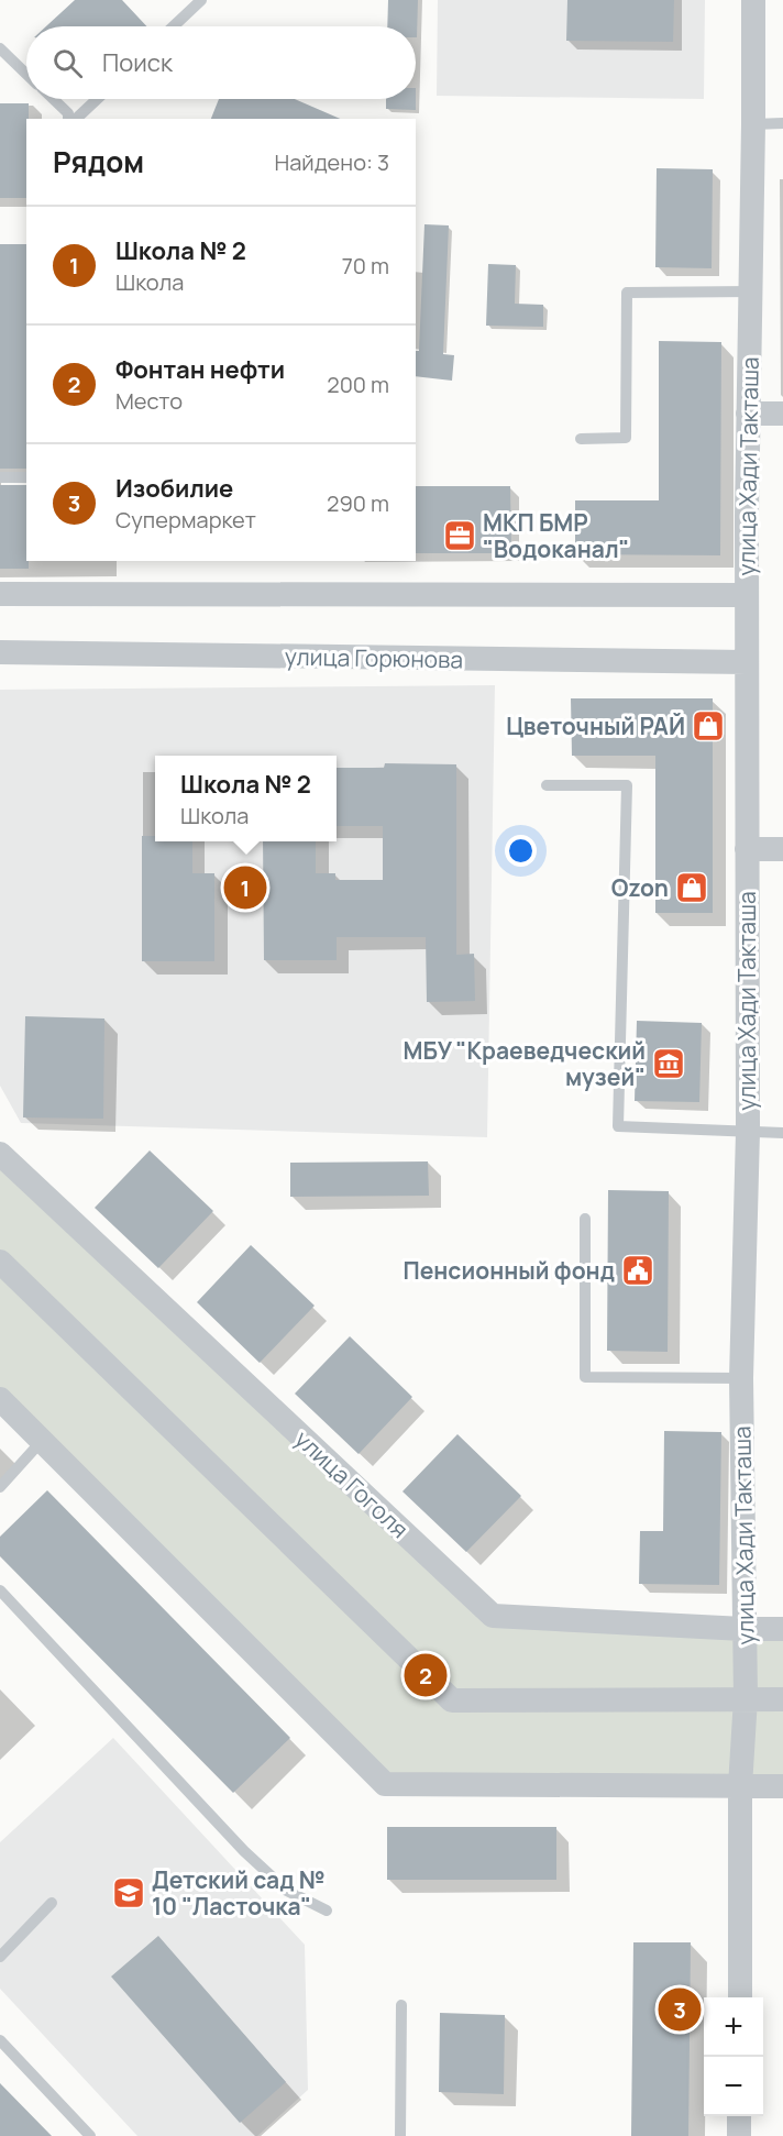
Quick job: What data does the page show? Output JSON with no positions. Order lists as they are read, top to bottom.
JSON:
{
  "streets": {
    "street": ["улица Хади Такташа", "улица Горюнова", "улица Гоголя"]
  },
  "crossings": [
    ["улица Хади Такташа", "улица Горюнова"],
    ["улица Хади Такташа", "улица Гоголя"]
  ],
  "places": {
    "office": ["МКП БМР \"Водоканал\""],
    "shop": ["Цветочный РАЙ", "Ozon"],
    "museum": ["МБУ \"Краеведческий музей\""],
    "public building": ["Пенсионный фонд"],
    "school or university": ["Детский сад № 10 \"Ласточка\""]
  },
  "page": {
    "search": "Поиск",
    "heading": ["Рядом", "Найдено: 3"],
    "list": [
      {
        "mark": "1",
        "name": "Школа № 2",
        "note": "Школа",
        "value": "70 m"
      },
      {
        "mark": "2",
        "name": "Фонтан нефти",
        "note": "Место",
        "value": "200 m"
      },
      {
        "mark": "3",
        "name": "Изобилие",
        "note": "Супермаркет",
        "value": "290 m"
      }
    ],
    "popup": ["Школа № 2", "Школа"],
    "pins": ["1", "2", "3"],
    "map_buttons": ["+", "−"]
  }
}
